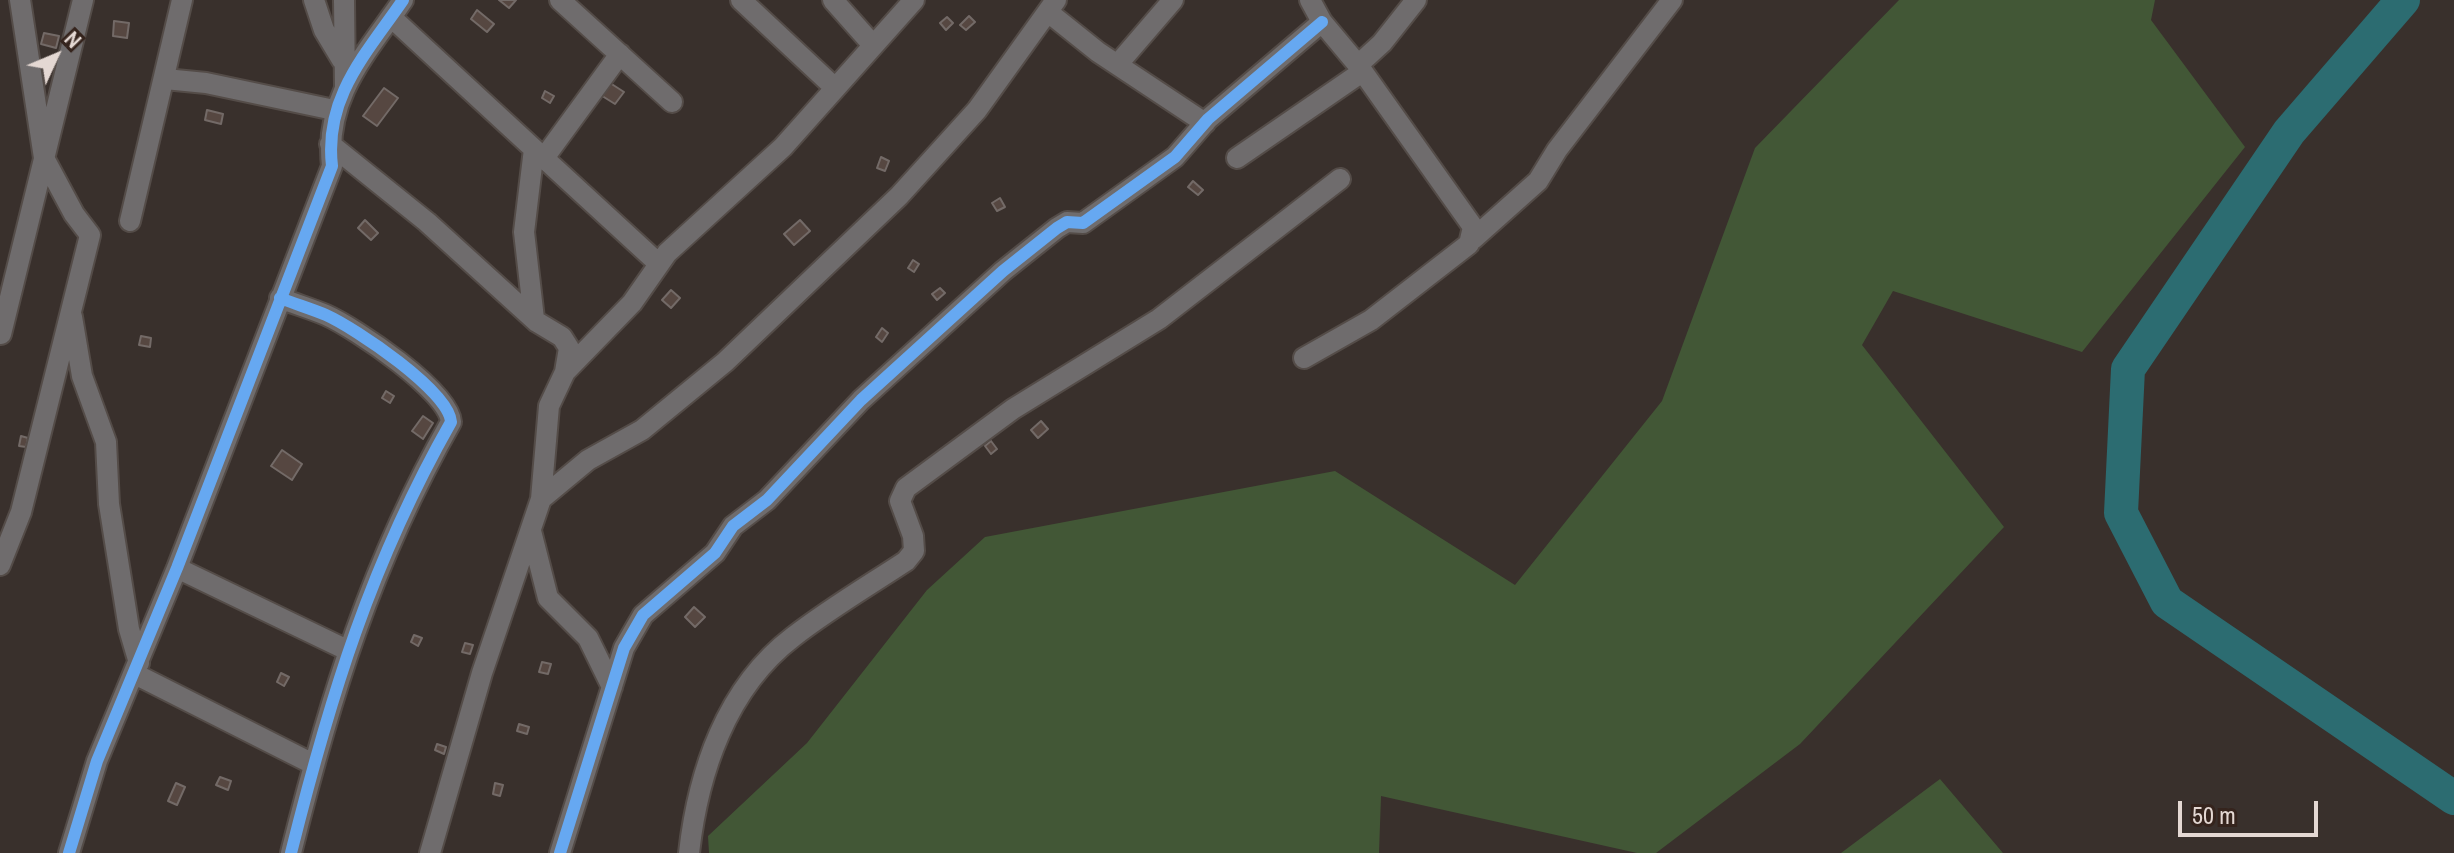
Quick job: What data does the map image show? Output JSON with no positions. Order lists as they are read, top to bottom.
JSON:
{
  "scale_bar": "50 m",
  "north": "top right"
}
